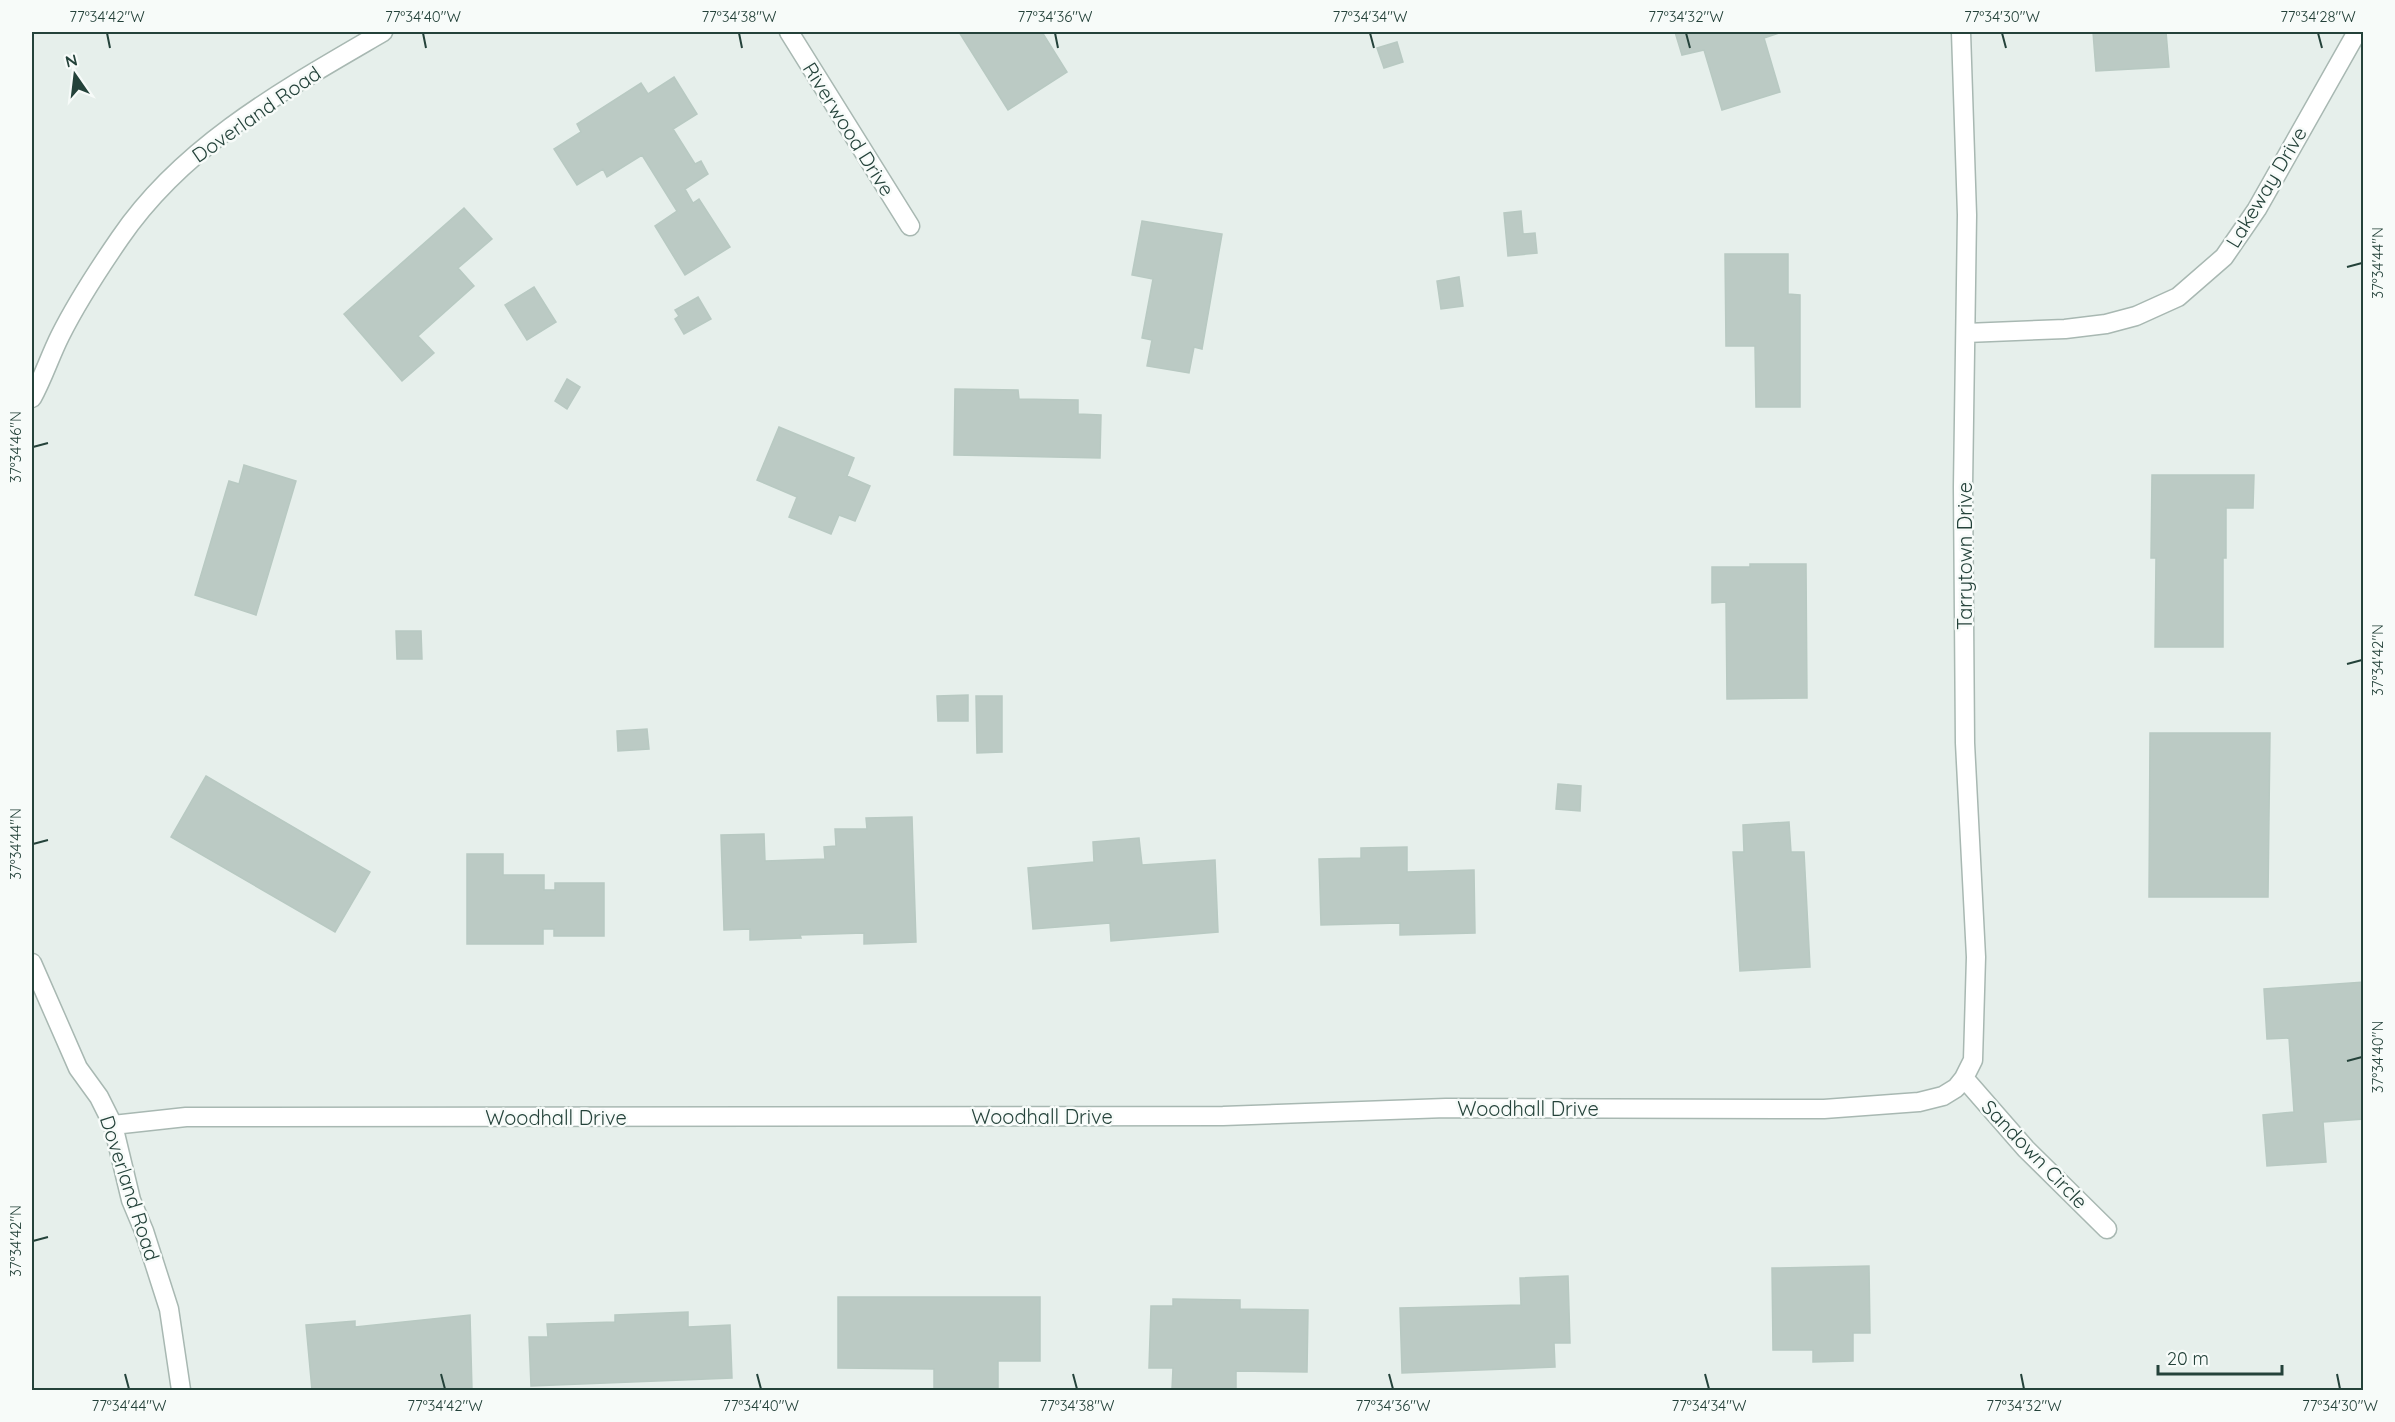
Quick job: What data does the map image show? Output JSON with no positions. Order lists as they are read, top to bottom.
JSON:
{
  "streets": {
    "street": [
      "Doverland Road",
      "Riverwood Drive",
      "Lakeway Drive",
      "Tarrytown Drive",
      "Woodhall Drive",
      "Sandown Circle"
    ]
  },
  "crossings": [
    ["Doverland Road", "Woodhall Drive"],
    ["Lakeway Drive", "Tarrytown Drive"],
    ["Tarrytown Drive", "Woodhall Drive"],
    ["Tarrytown Drive", "Sandown Circle"],
    ["Woodhall Drive", "Sandown Circle"]
  ],
  "scale_bar": "20 m",
  "north": "top",
  "coordinates": [
    "77°34'42\"W",
    "77°34'40\"W",
    "77°34'38\"W",
    "77°34'36\"W",
    "77°34'34\"W",
    "77°34'32\"W",
    "77°34'30\"W",
    "77°34'28\"W",
    "37°34'44\"N",
    "37°34'46\"N",
    "37°34'42\"N",
    "37°34'40\"N",
    "77°34'44\"W"
  ]
}
